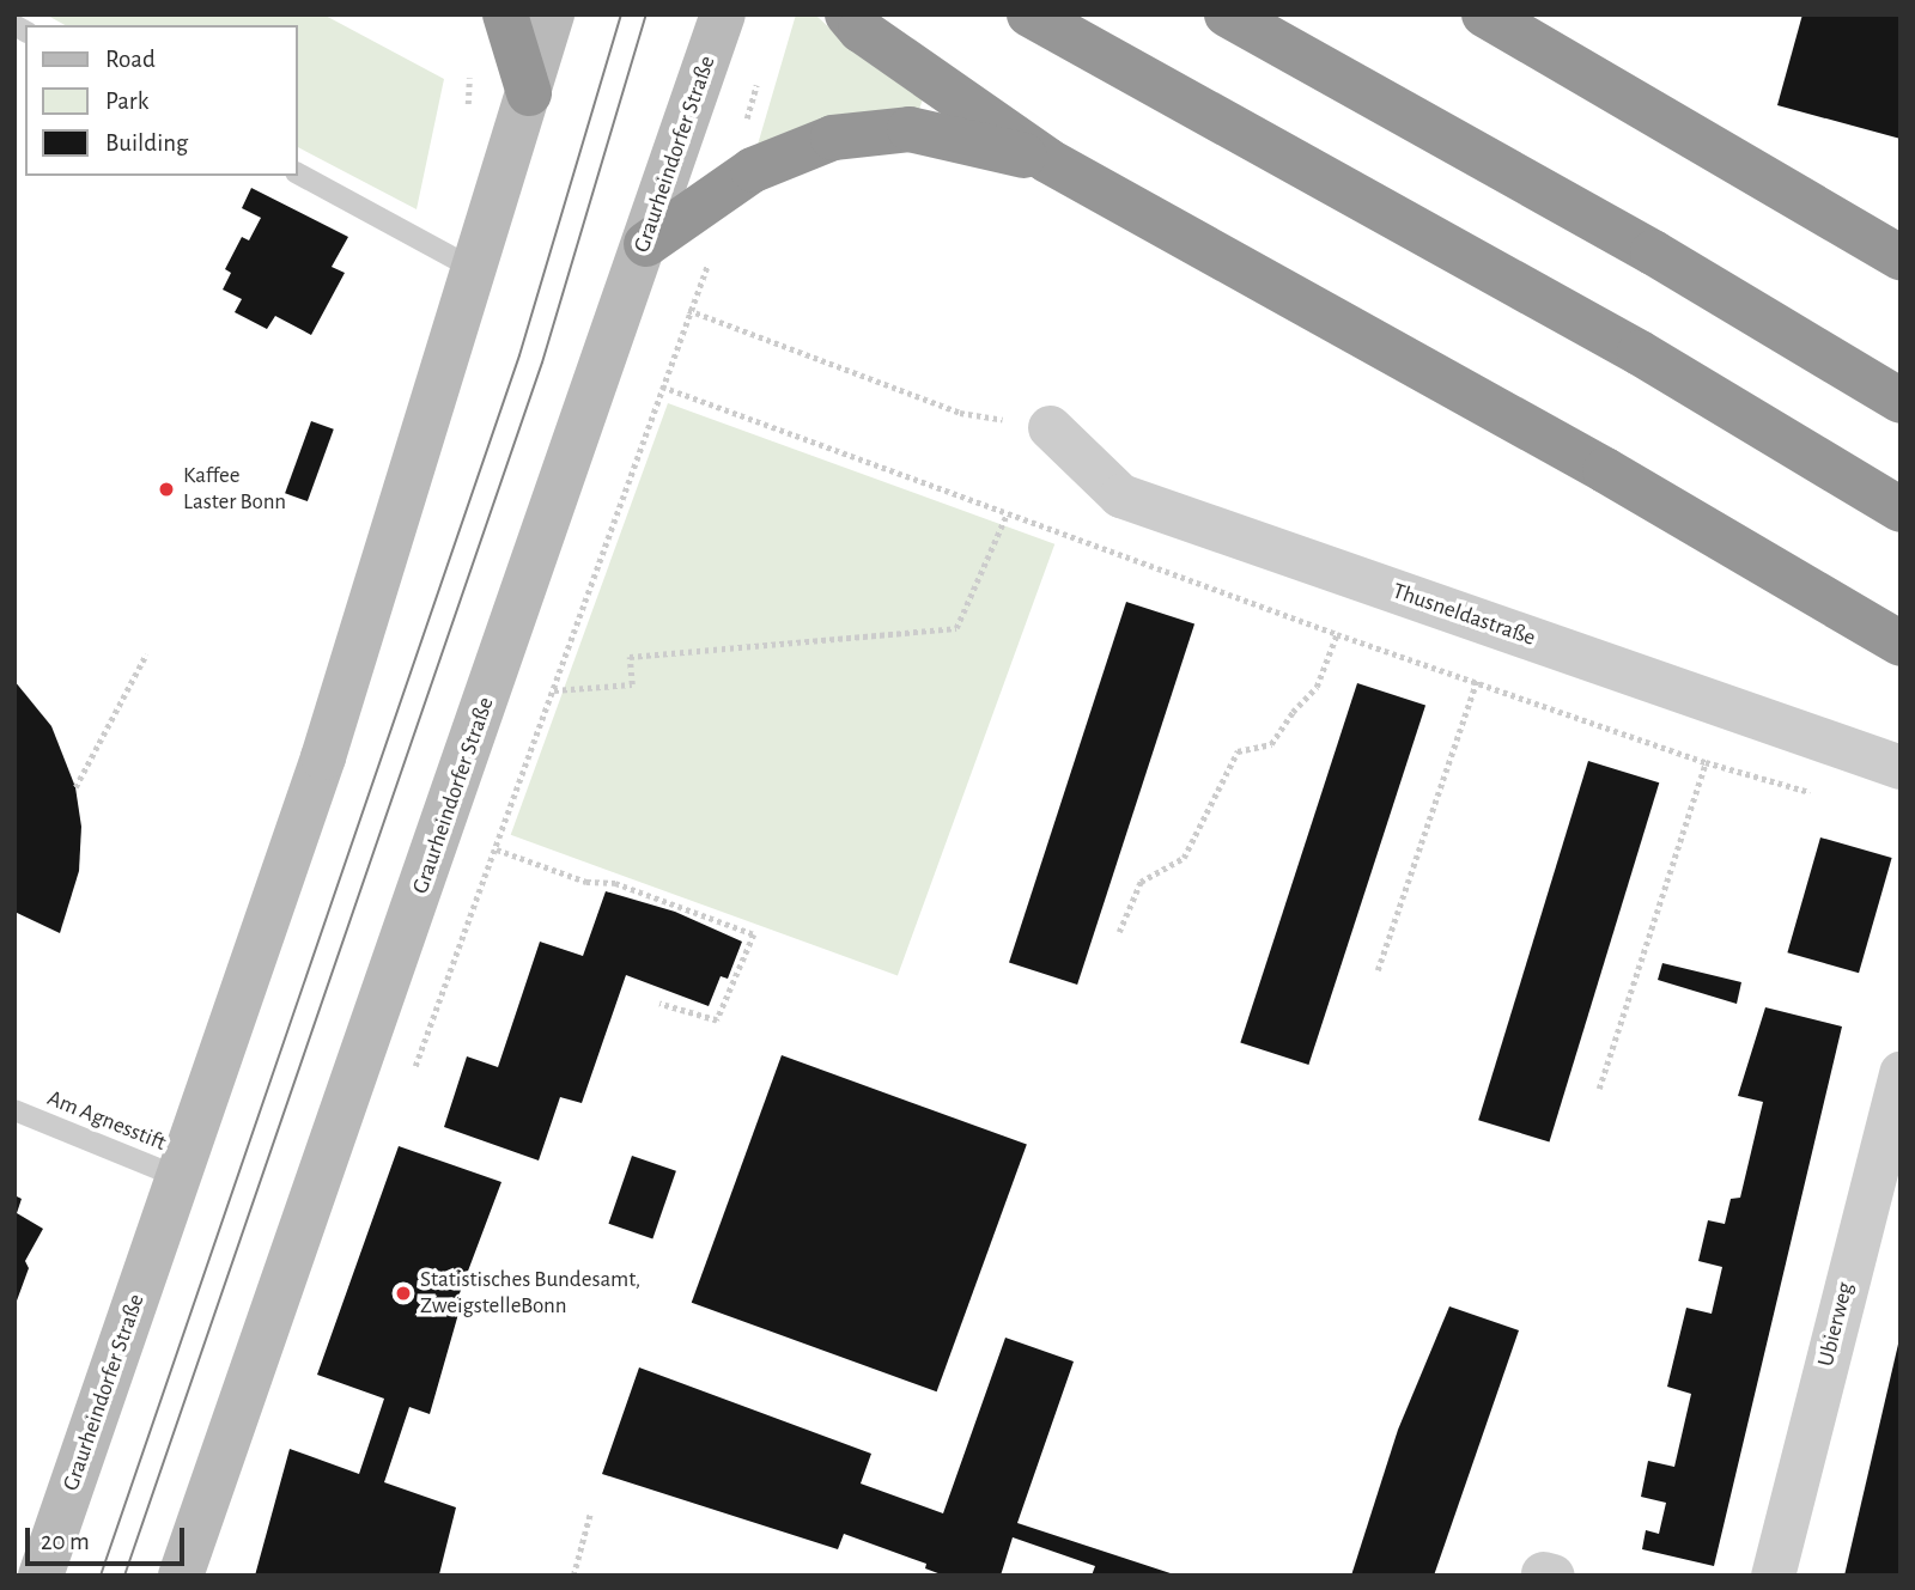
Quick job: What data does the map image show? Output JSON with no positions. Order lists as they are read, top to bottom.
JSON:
{
  "streets": {
    "main road": ["Graurheindorfer Straße"],
    "street": ["Thusneldastraße", "Ubierweg"],
    "lane": ["Am Agnesstift"]
  },
  "crossings": [
    ["Graurheindorfer Straße", "Am Agnesstift"]
  ],
  "places": ["Kaffee Laster Bonn", "Statistisches Bundesamt, ZweigstelleBonn"],
  "legend": ["Road", "Park", "Building"],
  "scale_bar": "20 m"
}
